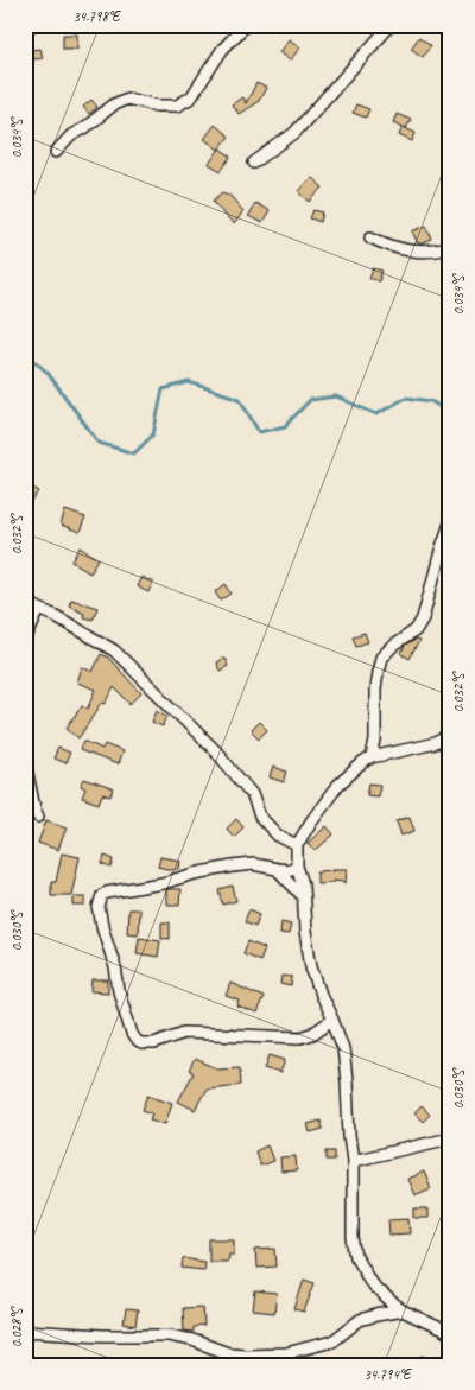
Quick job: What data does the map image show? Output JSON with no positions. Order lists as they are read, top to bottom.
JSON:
{
  "coordinates": [
    "34.798°E",
    "0.034°S",
    "0.032°S",
    "0.030°S",
    "0.028°S",
    "34.794°E"
  ]
}
